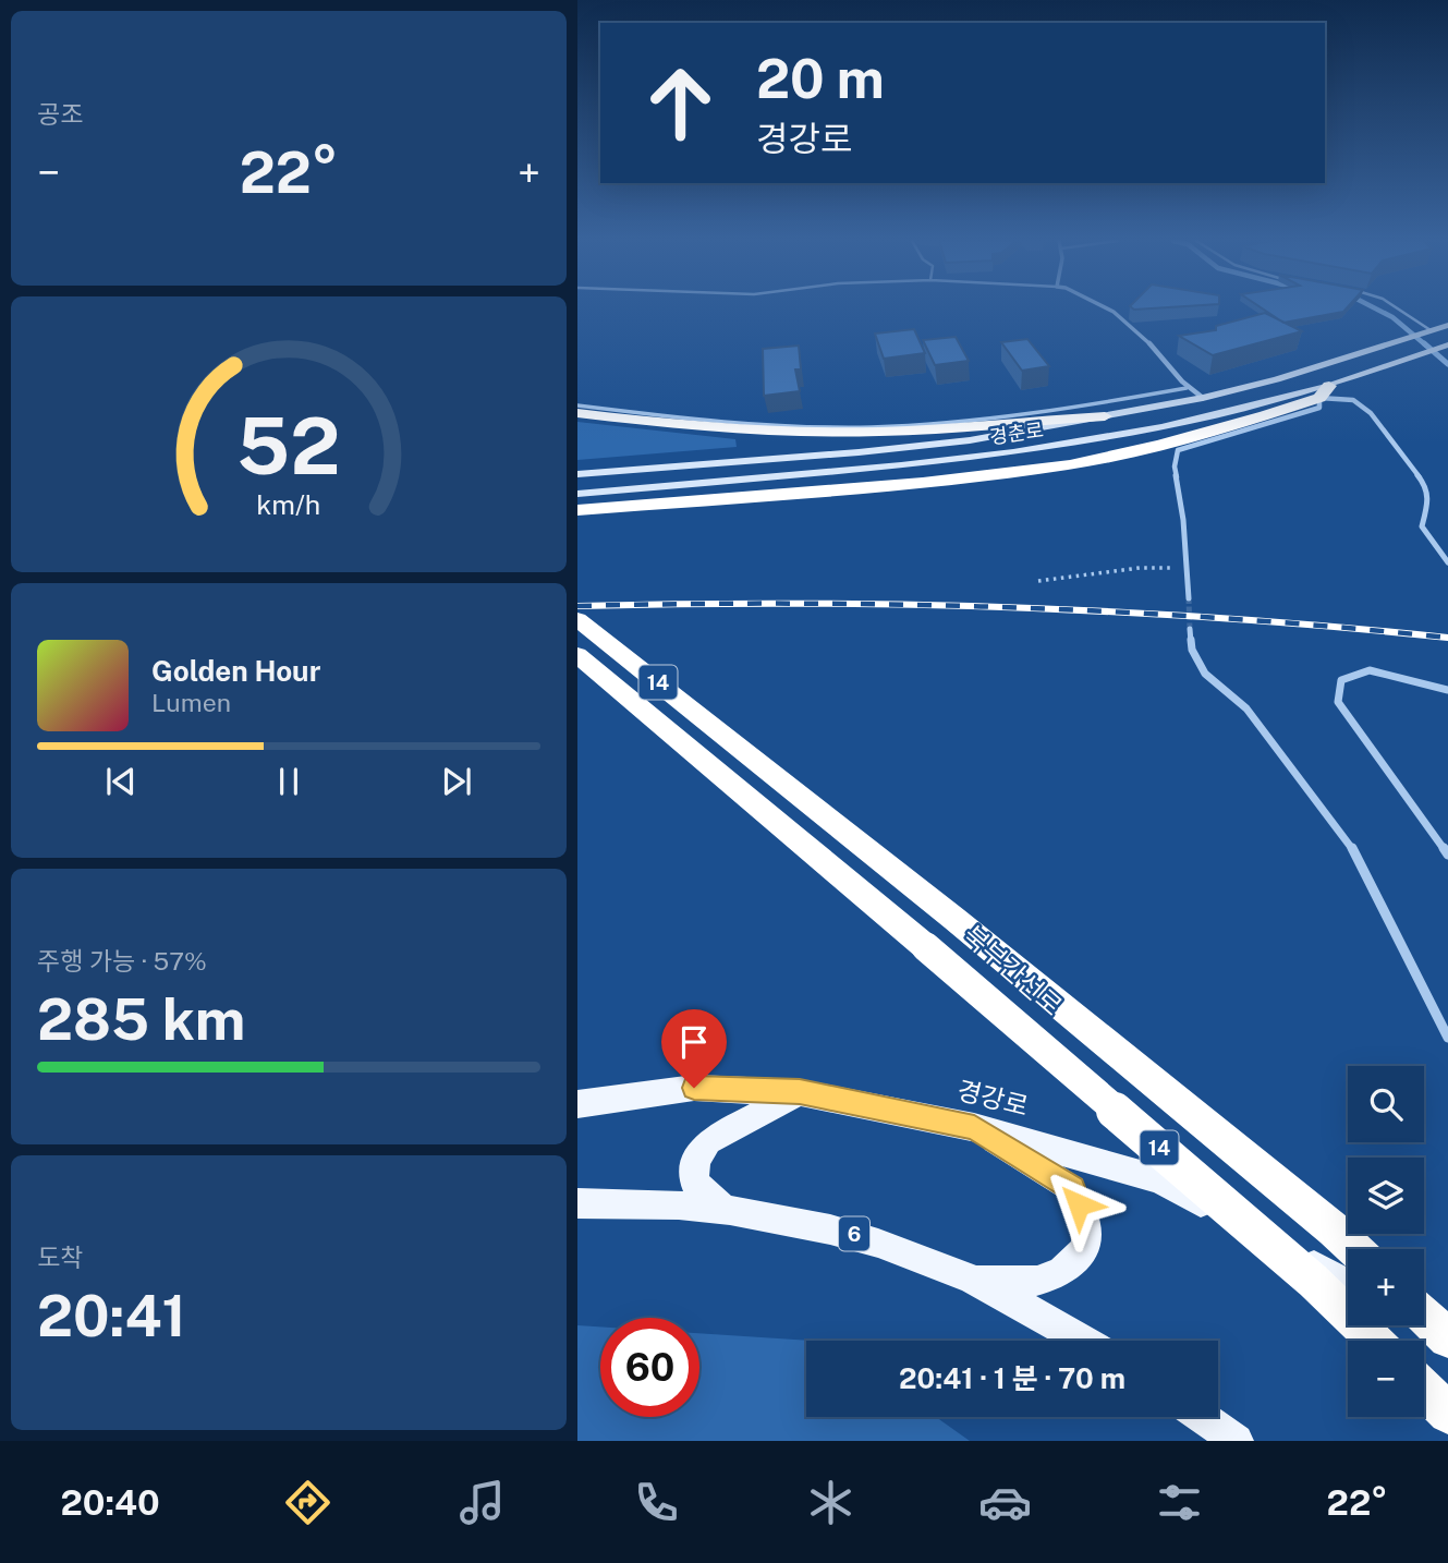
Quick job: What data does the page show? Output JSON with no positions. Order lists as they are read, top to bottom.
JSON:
{
  "streets": {
    "highway": ["14", "북부간선로"],
    "main road": ["경춘로", "경강로", "6"]
  },
  "page": {
    "tile": [
      "공조",
      ["주행 가능 · 57%", "285 km"],
      ["도착", "20:41"]
    ],
    "turn": ["20 m", "경강로"],
    "heat": ["−", "22°", "+"],
    "song": ["Golden Hour", "Lumen"],
    "map_buttons": ["+", "−"],
    "limit": "60",
    "trip": "20:41 · 1 분 · 70 m",
    "tabs": ["20:40", "22°"],
    "gauge": ["52", "km/h"]
  }
}
